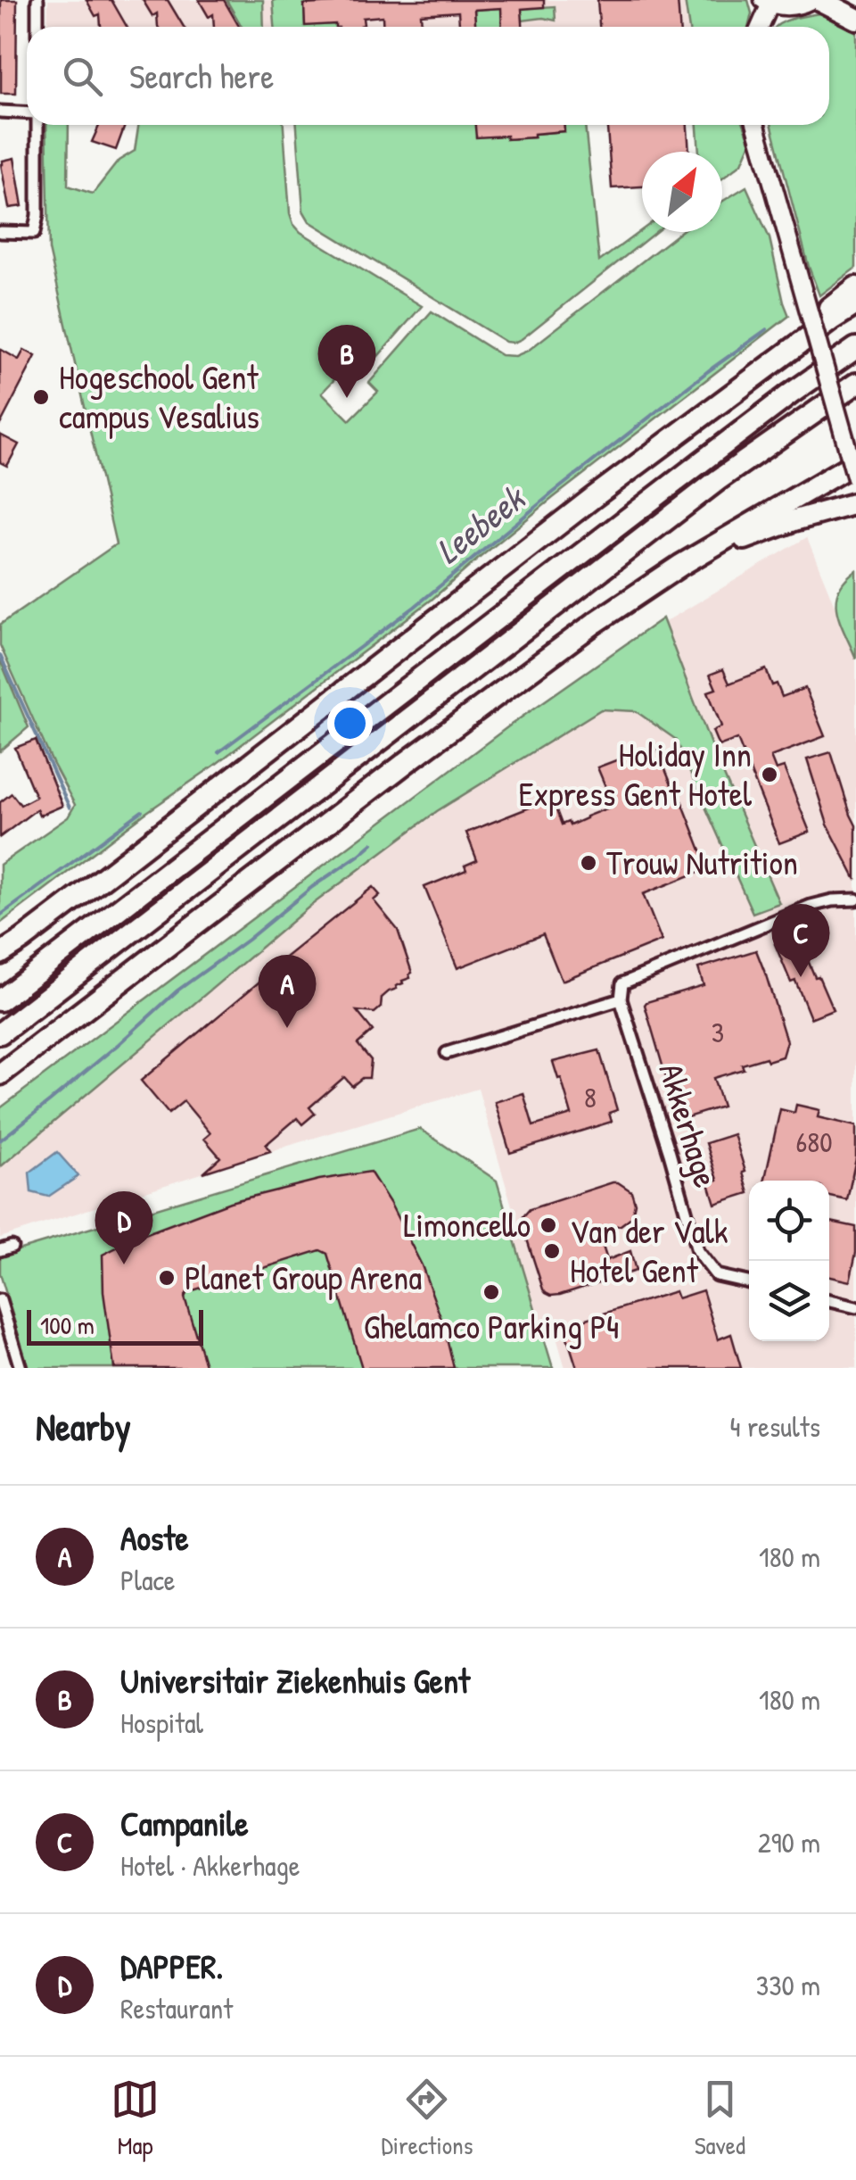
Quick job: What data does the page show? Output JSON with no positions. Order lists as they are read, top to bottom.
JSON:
{
  "streets": {
    "street": ["Akkerhage"]
  },
  "water": ["Leebeek"],
  "places": [
    "Hogeschool Gent campus Vesalius",
    "Holiday Inn Express Gent Hotel",
    "Trouw Nutrition",
    "Limoncello",
    "Van der Valk Hotel Gent",
    "Planet Group Arena",
    "Ghelamco Parking P4"
  ],
  "house_numbers": ["3", "8", "680"],
  "scale_bar": "100 m",
  "north": "top right",
  "page": {
    "search": "Search here",
    "pins": [
      "B",
      "C",
      "A",
      "D"
    ],
    "scale": "100 m",
    "heading": ["Nearby", "4 results"],
    "list": [
      {
        "mark": "A",
        "name": "Aoste",
        "note": "Place",
        "value": "180 m"
      },
      {
        "mark": "B",
        "name": "Universitair Ziekenhuis Gent",
        "note": "Hospital",
        "value": "180 m"
      },
      {
        "mark": "C",
        "name": "Campanile",
        "note": "Hotel · Akkerhage",
        "value": "290 m"
      },
      {
        "mark": "D",
        "name": "DAPPER.",
        "note": "Restaurant",
        "value": "330 m"
      }
    ],
    "nav": ["Map", "Directions", "Saved"]
  }
}
